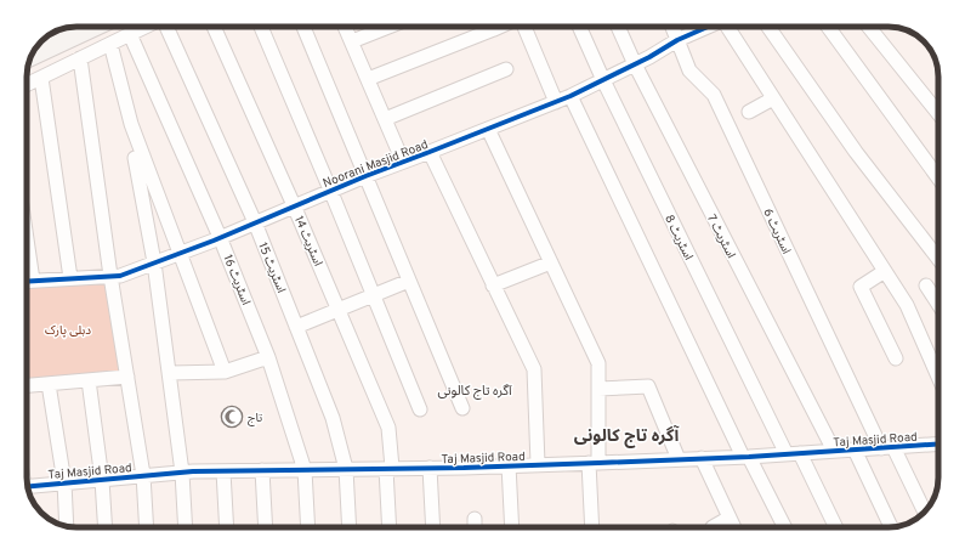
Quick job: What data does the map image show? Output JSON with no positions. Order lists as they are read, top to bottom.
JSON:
{
  "streets": {
    "street": [
      "Noorani Masjid Road",
      "اسٹریٹ 6",
      "اسٹریٹ 7",
      "اسٹریٹ 8",
      "اسٹریٹ 14",
      "اسٹریٹ 15",
      "اسٹریٹ 16",
      "Taj Masjid Road"
    ]
  },
  "crossings": [
    ["Noorani Masjid Road", "اسٹریٹ 6"],
    ["Noorani Masjid Road", "اسٹریٹ 7"],
    ["Noorani Masjid Road", "اسٹریٹ 8"],
    ["Noorani Masjid Road", "اسٹریٹ 14"],
    ["Noorani Masjid Road", "اسٹریٹ 15"],
    ["Noorani Masjid Road", "اسٹریٹ 16"],
    ["اسٹریٹ 6", "Taj Masjid Road"],
    ["اسٹریٹ 7", "Taj Masjid Road"],
    ["اسٹریٹ 8", "Taj Masjid Road"],
    ["اسٹریٹ 14", "Taj Masjid Road"],
    ["اسٹریٹ 15", "Taj Masjid Road"],
    ["اسٹریٹ 16", "Taj Masjid Road"]
  ],
  "districts": ["آگرہ تاج کالونی", "آگرہ تاج کالونی"],
  "parks": ["دہلی پارک"],
  "places": {
    "mosque": ["تاج"]
  }
}
